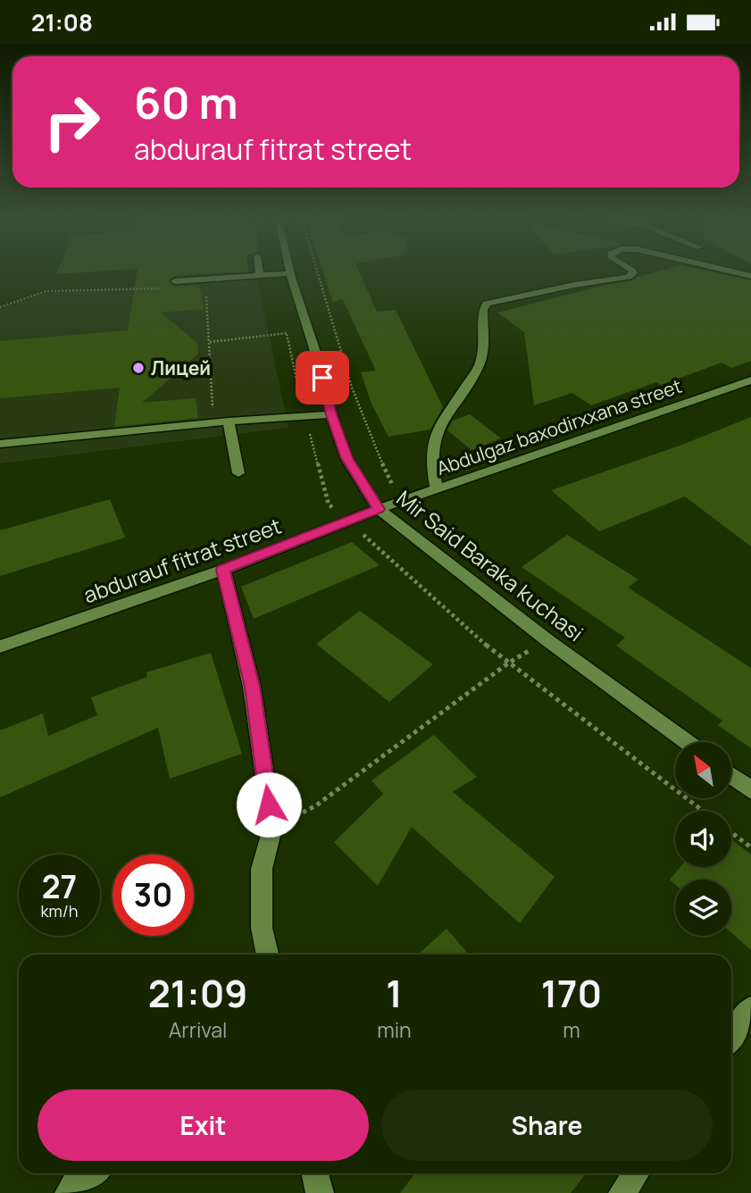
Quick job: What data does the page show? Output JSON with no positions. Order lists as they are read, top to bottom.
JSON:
{
  "streets": {
    "street": ["Abdulgaz baxodirxxana street", "abdurauf fitrat street", "Mir Said Baraka kuchasi"]
  },
  "crossings": [
    ["Abdulgaz baxodirxxana street", "abdurauf fitrat street"],
    ["Abdulgaz baxodirxxana street", "Mir Said Baraka kuchasi"],
    ["abdurauf fitrat street", "Mir Said Baraka kuchasi"]
  ],
  "places": ["Лицей"],
  "north": "top left",
  "page": {
    "status": "21:08",
    "turn": ["60 m", "abdurauf fitrat street"],
    "speed": "27 km/h",
    "limit": "30",
    "eta": [
      "21:09",
      "Arrival",
      "1",
      "min",
      "170",
      "m"
    ],
    "buttons": ["Exit", "Share"]
  }
}
